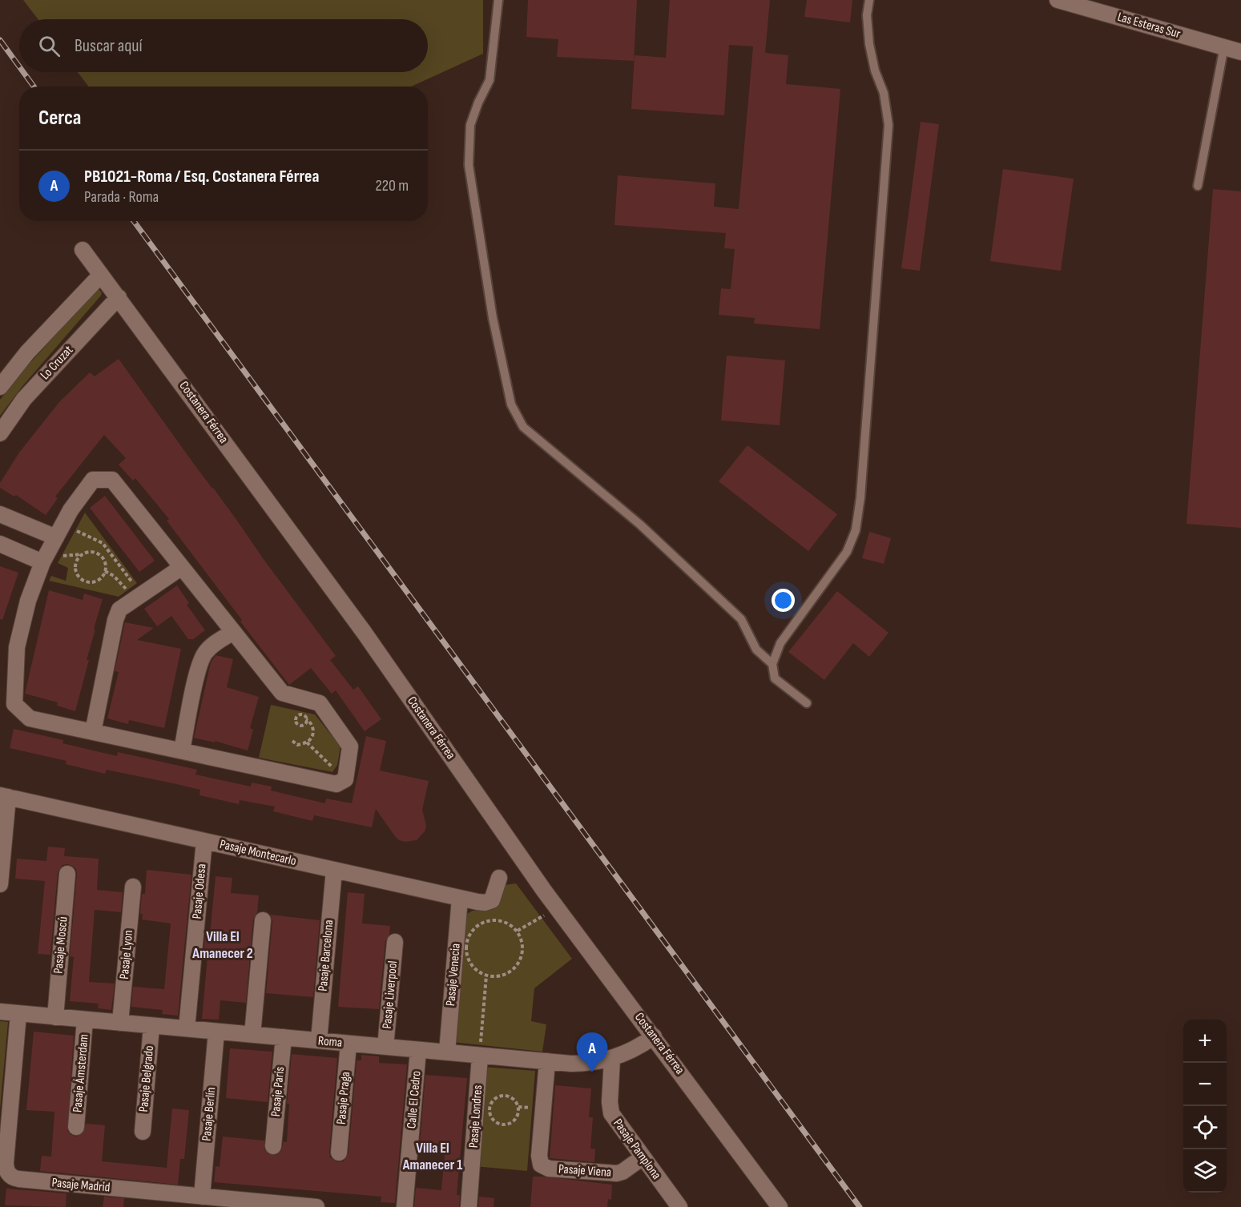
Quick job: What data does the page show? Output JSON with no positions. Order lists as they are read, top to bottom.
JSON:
{
  "streets": {
    "street": [
      "Las Esteras Sur",
      "Lo Cruzat",
      "Costanera Férrea",
      "Pasaje Montecarlo",
      "Pasaje Odesa",
      "Pasaje Moscú",
      "Pasaje Lyon",
      "Pasaje Barcelona",
      "Pasaje Venecia",
      "Pasaje Liverpool",
      "Roma",
      "Pasaje Ámsterdam",
      "Pasaje Belgrado",
      "Pasaje París",
      "Pasaje Praga",
      "Calle El Cedro",
      "Pasaje Berlín",
      "Pasaje Londres",
      "Pasaje Pamplona",
      "Pasaje Viena",
      "Pasaje Madrid"
    ]
  },
  "crossings": [
    ["Lo Cruzat", "Costanera Férrea"],
    ["Costanera Férrea", "Roma"],
    ["Pasaje Montecarlo", "Pasaje Odesa"],
    ["Pasaje Montecarlo", "Pasaje Barcelona"],
    ["Pasaje Montecarlo", "Pasaje Venecia"],
    ["Pasaje Odesa", "Roma"],
    ["Pasaje Moscú", "Roma"],
    ["Pasaje Lyon", "Roma"],
    ["Pasaje Barcelona", "Roma"],
    ["Pasaje Venecia", "Roma"],
    ["Pasaje Liverpool", "Roma"],
    ["Roma", "Pasaje Ámsterdam"],
    ["Roma", "Pasaje Belgrado"],
    ["Roma", "Pasaje París"],
    ["Roma", "Pasaje Praga"],
    ["Roma", "Calle El Cedro"],
    ["Roma", "Pasaje Berlín"],
    ["Roma", "Pasaje Londres"],
    ["Roma", "Pasaje Pamplona"],
    ["Roma", "Pasaje Viena"],
    ["Roma", "Pasaje Madrid"],
    ["Pasaje Berlín", "Pasaje Madrid"],
    ["Pasaje Pamplona", "Pasaje Viena"]
  ],
  "districts": ["Villa El Amanecer 2", "Villa El Amanecer 1"],
  "page": {
    "search": "Buscar aquí",
    "heading": "Cerca",
    "list": [
      {
        "mark": "A",
        "name": "PB1021-Roma / Esq. Costanera Férrea",
        "note": "Parada · Roma",
        "value": "220 m"
      }
    ],
    "map_buttons": ["+", "−"],
    "pins": "A"
  }
}
